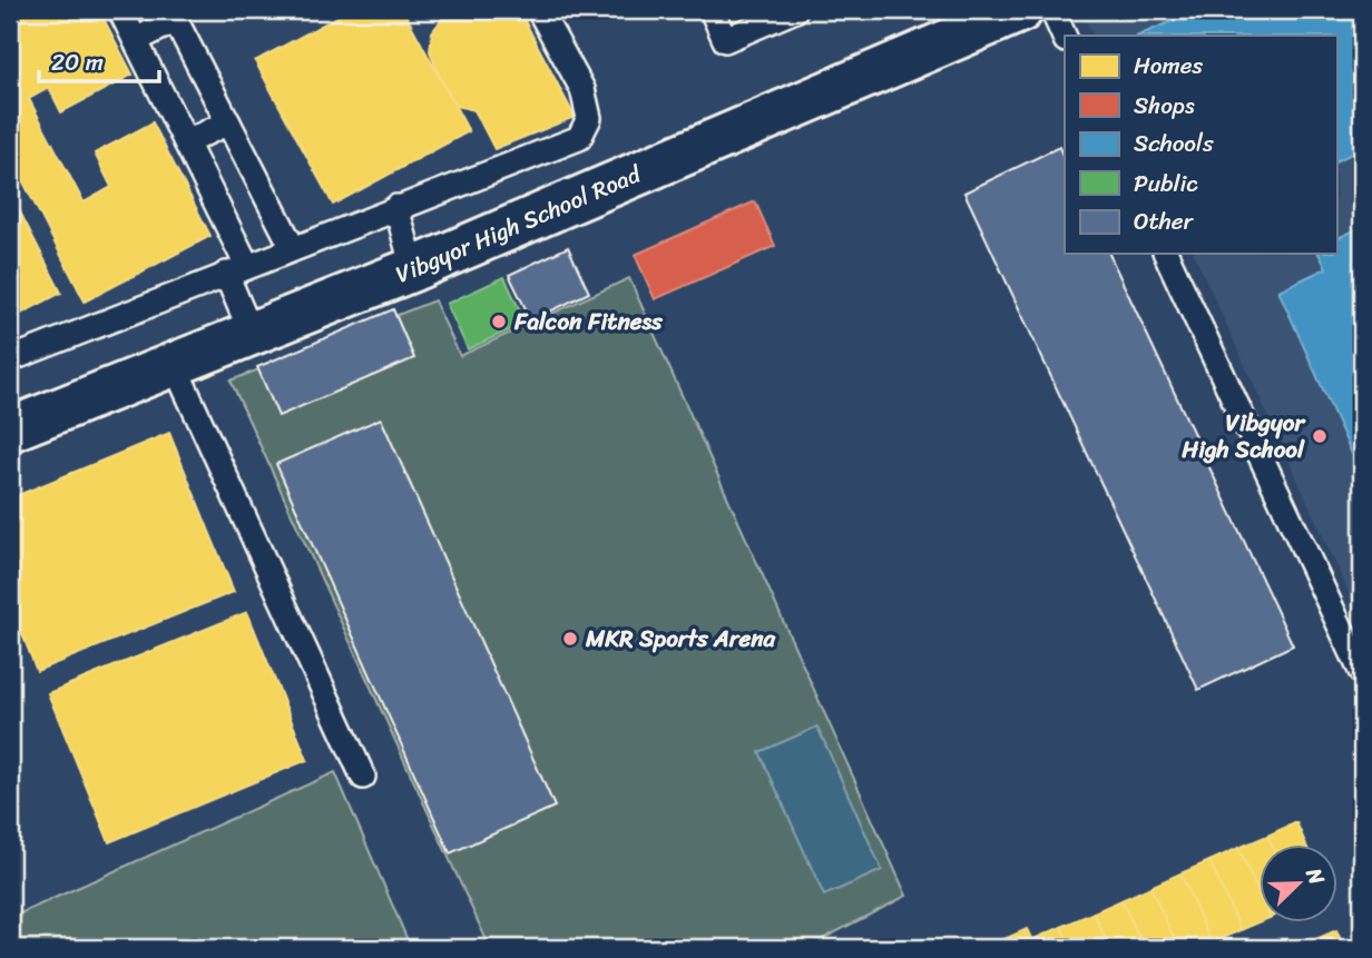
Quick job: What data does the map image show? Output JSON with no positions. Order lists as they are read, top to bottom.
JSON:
{
  "streets": {
    "street": ["Vibgyor High School Road"]
  },
  "places": ["Falcon Fitness", "Vibgyor High School", "MKR Sports Arena"],
  "legend": [
    "Homes",
    "Shops",
    "Schools",
    "Public",
    "Other"
  ],
  "scale_bar": "20 m",
  "north": "top right"
}
